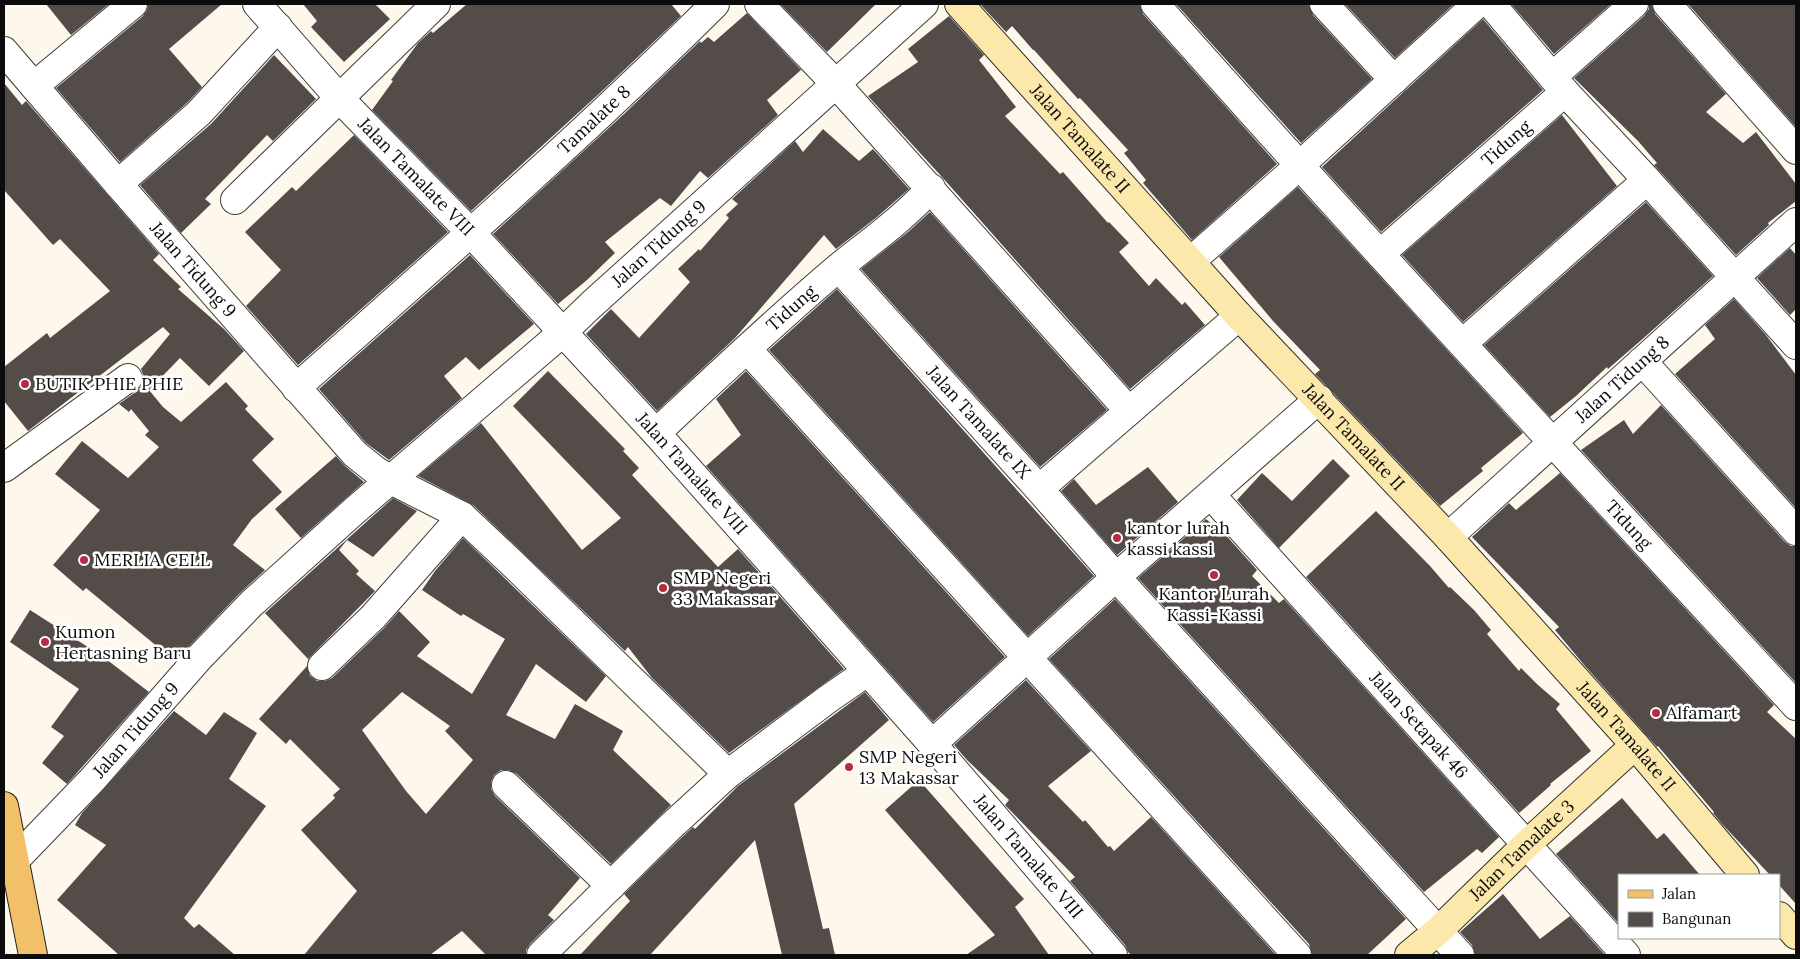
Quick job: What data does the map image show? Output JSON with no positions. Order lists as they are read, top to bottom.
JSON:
{
  "streets": {
    "street": [
      "Tamalate 8",
      "Jalan Tamalate II",
      "Tidung",
      "Jalan Tamalate VIII",
      "Jalan Tidung 9",
      "Jalan Tidung 8",
      "Jalan Tamalate IX",
      "Jalan Setapak 46",
      "Jalan Tamalate 3"
    ]
  },
  "crossings": [
    ["Tamalate 8", "Jalan Tamalate VIII"],
    ["Tamalate 8", "Jalan Tidung 9"],
    ["Jalan Tamalate II", "Jalan Tidung 8"],
    ["Jalan Tamalate II", "Jalan Tamalate 3"],
    ["Tidung", "Jalan Tamalate VIII"],
    ["Tidung", "Jalan Tidung 8"],
    ["Tidung", "Jalan Tamalate IX"],
    ["Jalan Tamalate VIII", "Jalan Tidung 9"],
    ["Jalan Tamalate IX", "Jalan Tamalate 3"],
    ["Jalan Setapak 46", "Jalan Tamalate 3"]
  ],
  "places": [
    "BUTIK PHIE PHIE",
    "kantor lurah kassi kassi",
    "MERLIA CELL",
    "Kantor Lurah Kassi-Kassi",
    "SMP Negeri 33 Makassar",
    "Kumon Hertasning Baru",
    "Alfamart",
    "SMP Negeri 13 Makassar"
  ],
  "legend": ["Jalan", "Bangunan"]
}
